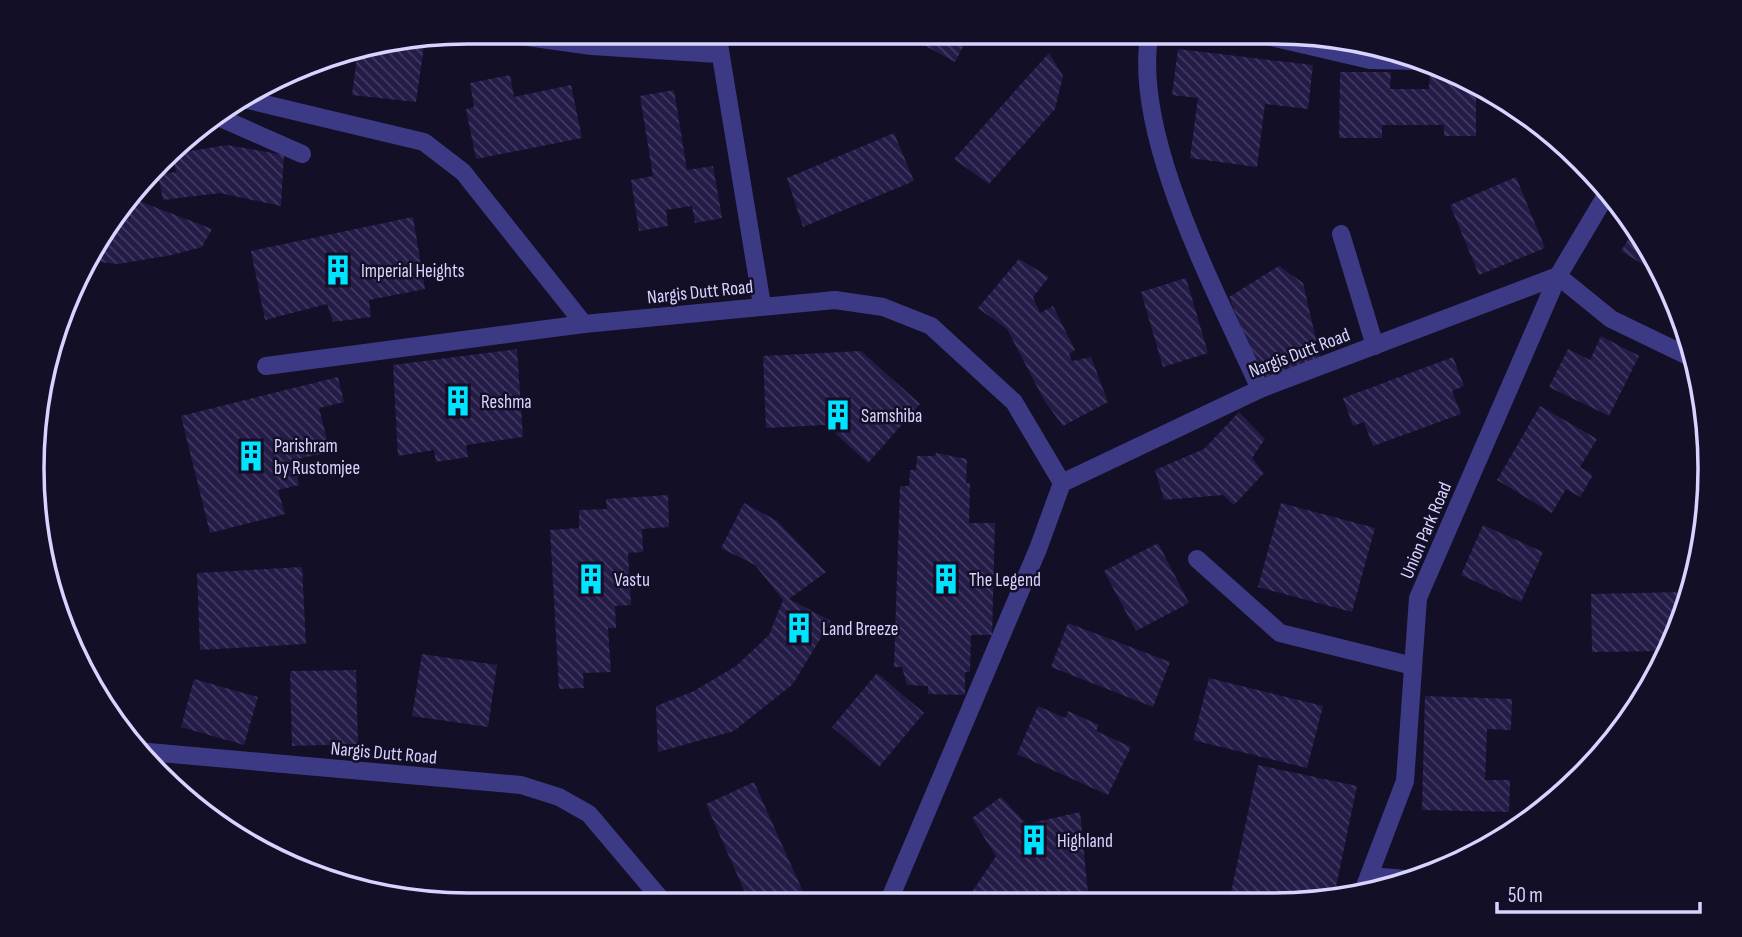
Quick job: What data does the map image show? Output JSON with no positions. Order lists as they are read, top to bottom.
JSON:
{
  "streets": {
    "street": ["Nargis Dutt Road", "Union Park Road"]
  },
  "crossings": [
    ["Nargis Dutt Road", "Union Park Road"]
  ],
  "places": {
    "building": [
      "Imperial Heights",
      "Reshma",
      "Samshiba",
      "Parishram by Rustomjee",
      "Vastu",
      "The Legend",
      "Land Breeze",
      "Highland"
    ]
  },
  "scale_bar": "50 m"
}
